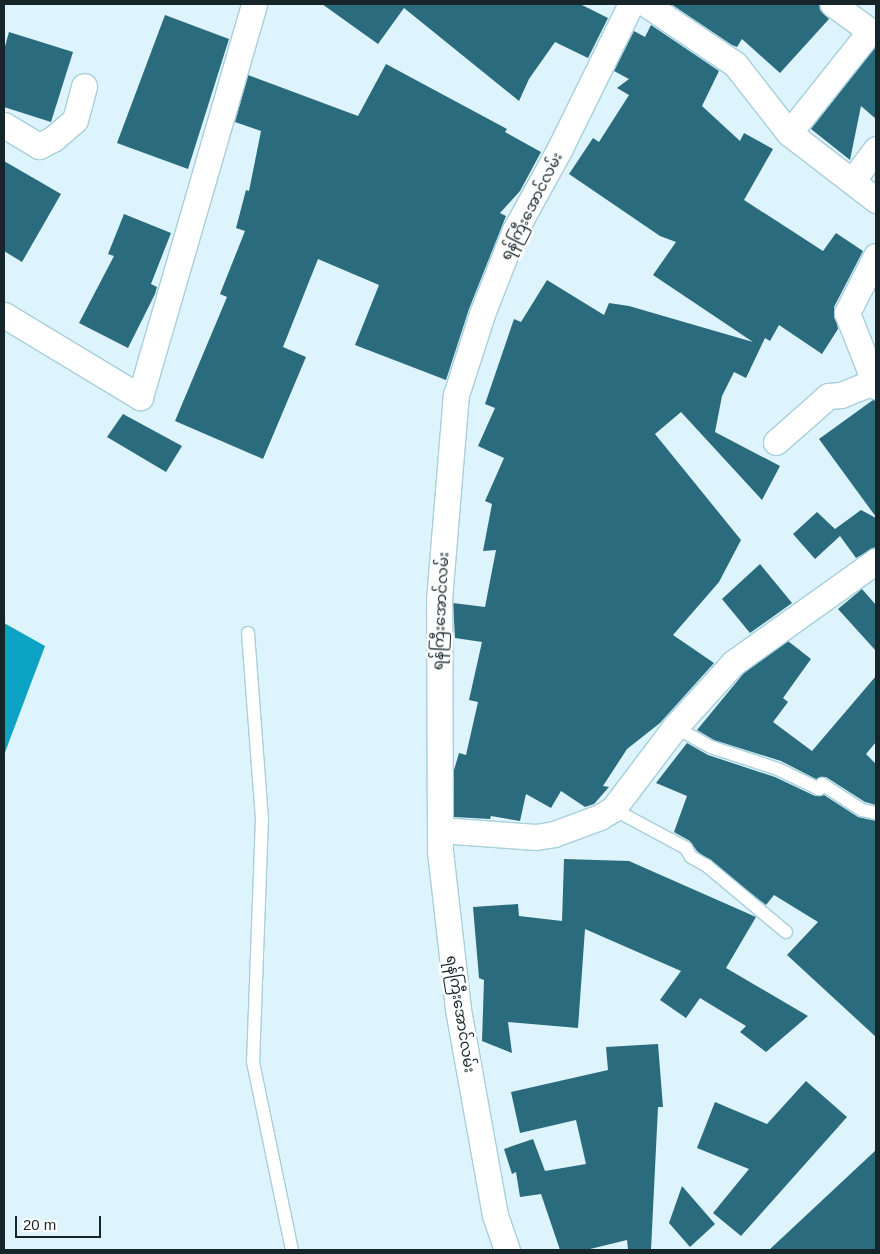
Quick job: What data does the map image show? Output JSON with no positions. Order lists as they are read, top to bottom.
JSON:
{
  "streets": {
    "street": ["ရန်ကြီးအောင်လမ်း"]
  },
  "scale_bar": "20 m"
}
